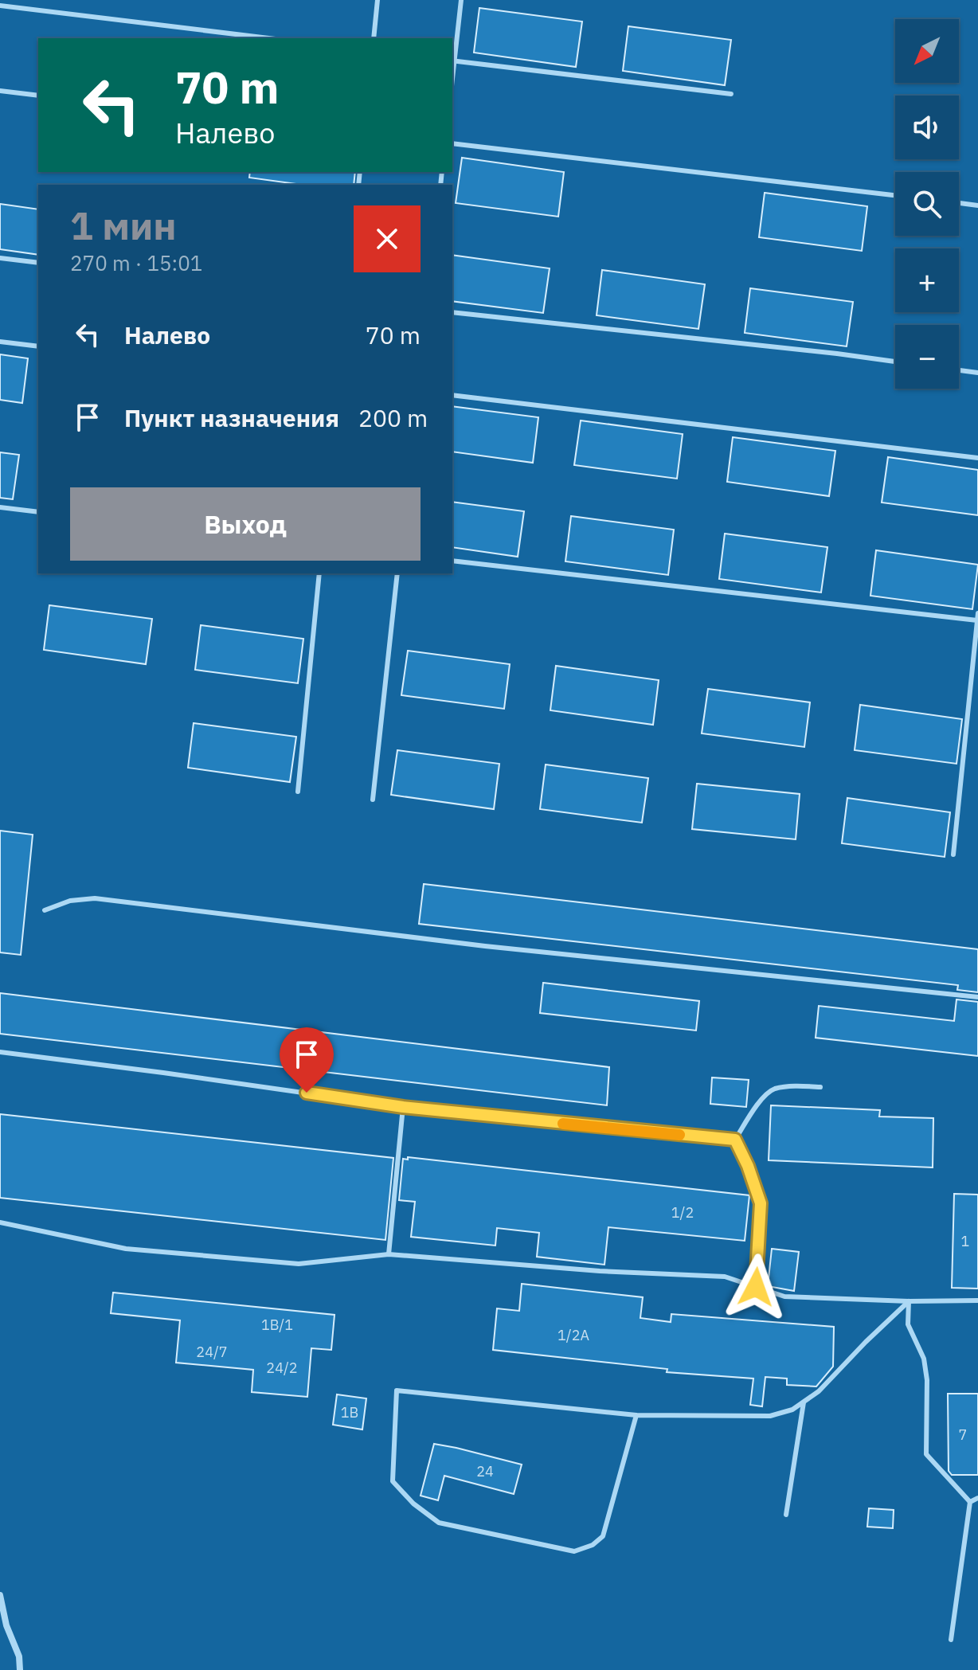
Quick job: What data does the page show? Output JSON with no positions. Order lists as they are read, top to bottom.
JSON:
{
  "house_numbers": [
    "1/2",
    "1",
    "1В/1",
    "1/2А",
    "24/7",
    "24/2",
    "1В",
    "7",
    "24"
  ],
  "north": "bottom left",
  "page": {
    "map_buttons": ["+", "−"],
    "turn": ["70 m", "Налево"],
    "heading": ["1 мин", "270 m · 15:01"],
    "list": [
      {
        "name": "Налево",
        "value": "70 m"
      },
      {
        "name": "Пункт назначения",
        "value": "200 m"
      }
    ],
    "buttons": "Выход"
  }
}
